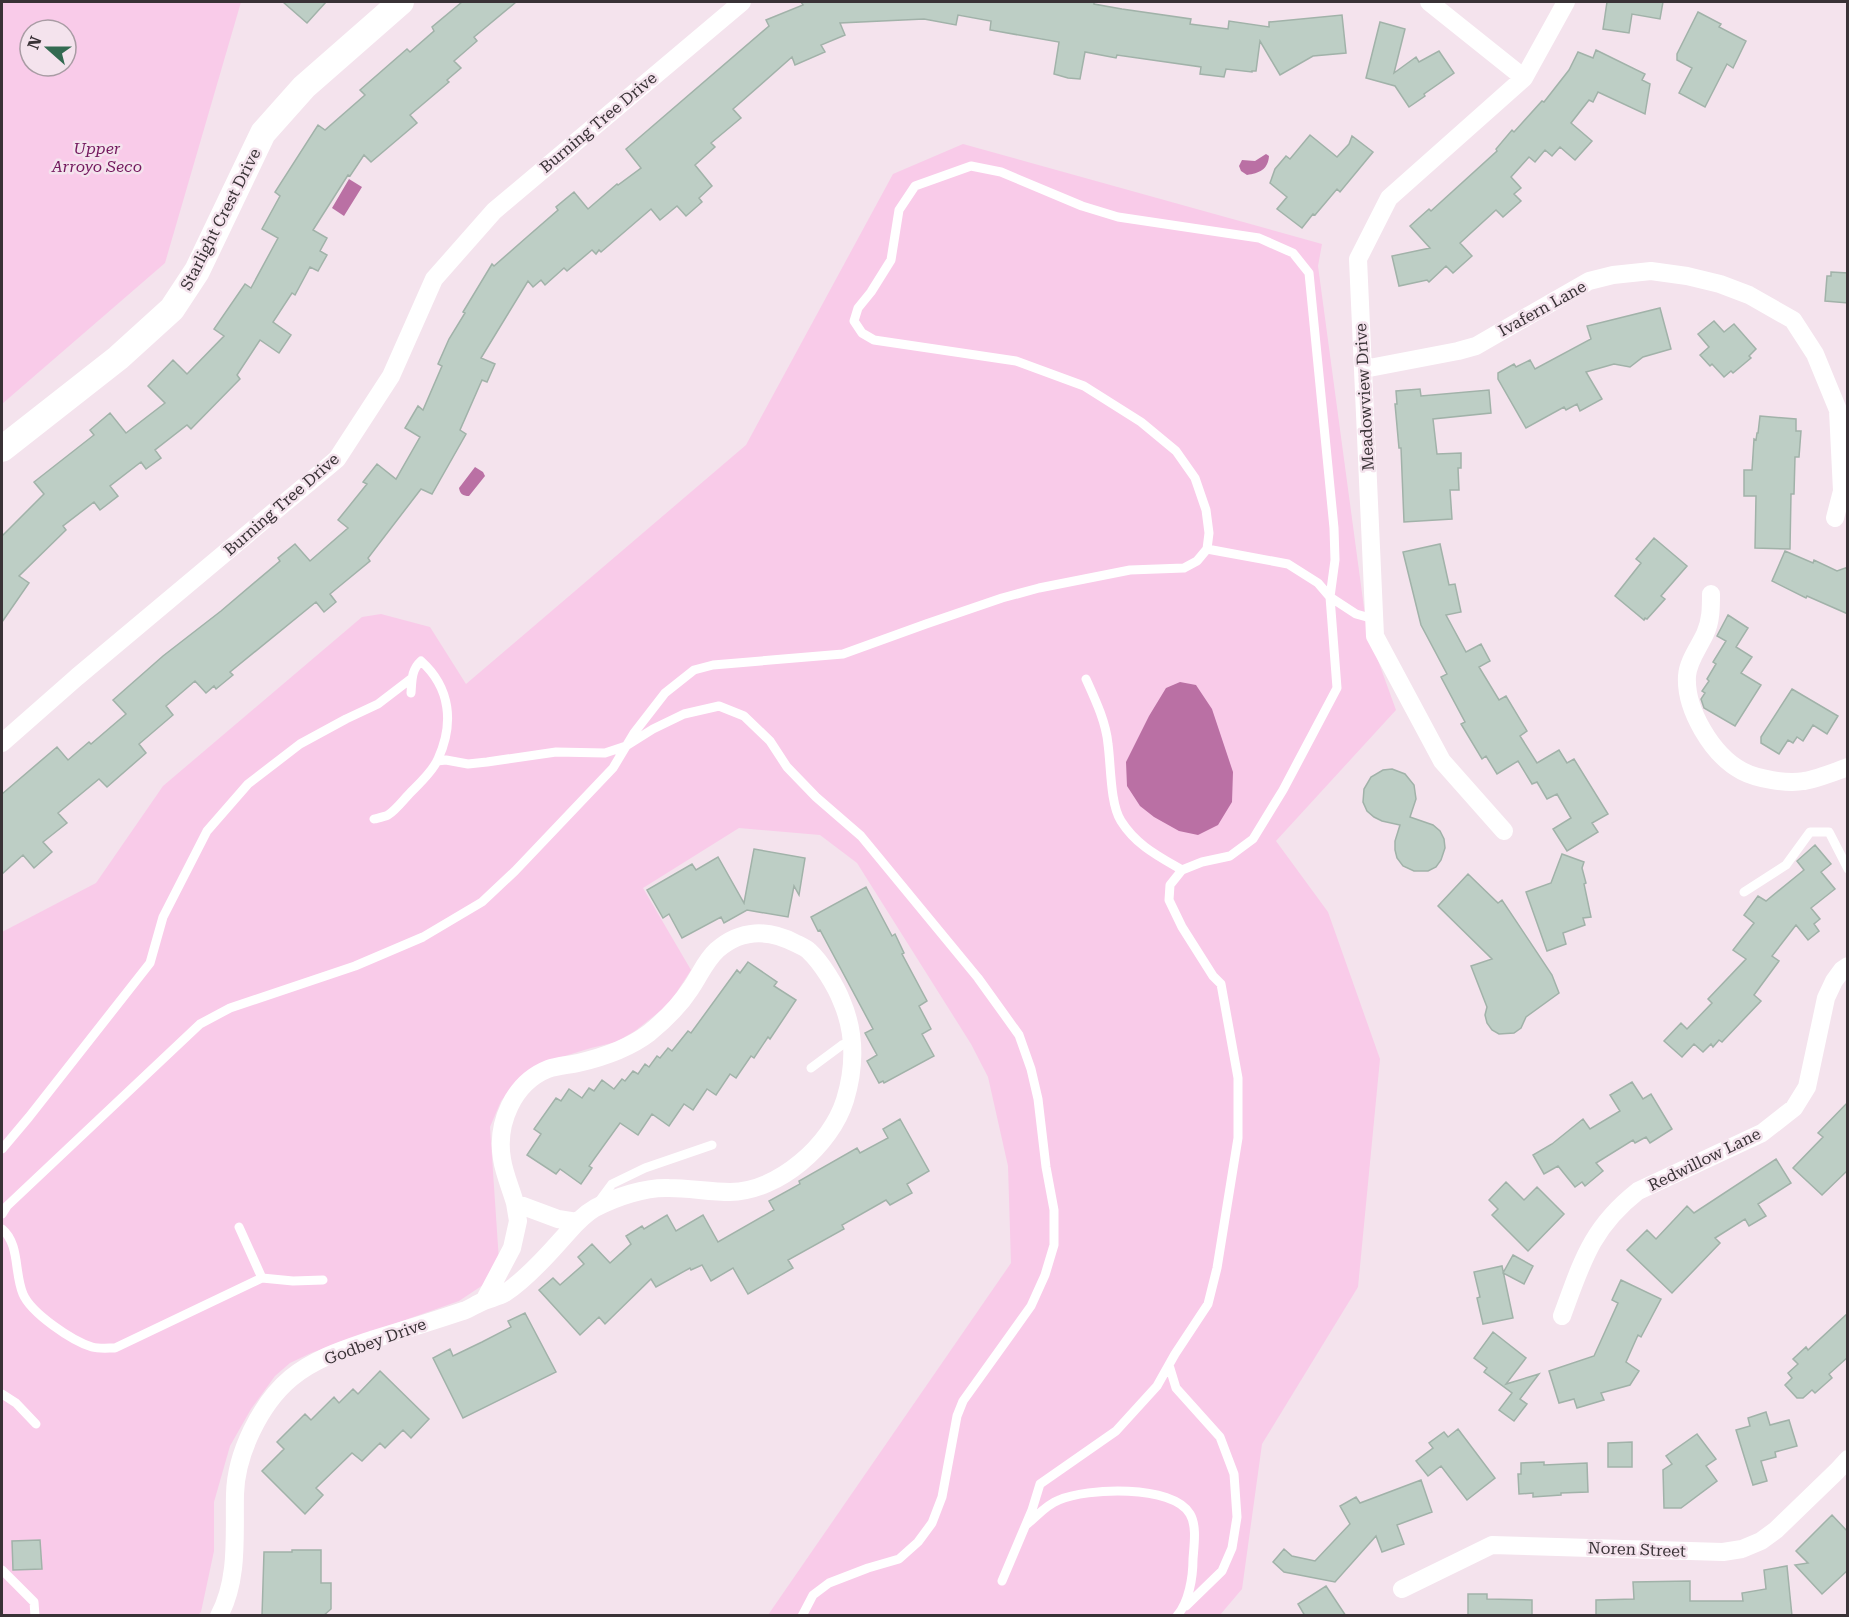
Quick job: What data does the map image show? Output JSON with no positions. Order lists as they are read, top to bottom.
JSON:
{
  "streets": {
    "street": [
      "Burning Tree Drive",
      "Starlight Crest Drive",
      "Ivafern Lane",
      "Meadowview Drive",
      "Redwillow Lane",
      "Godbey Drive",
      "Noren Street"
    ]
  },
  "crossings": [
    ["Ivafern Lane", "Meadowview Drive"]
  ],
  "parks": ["Upper Arroyo Seco"],
  "north": "left"
}
